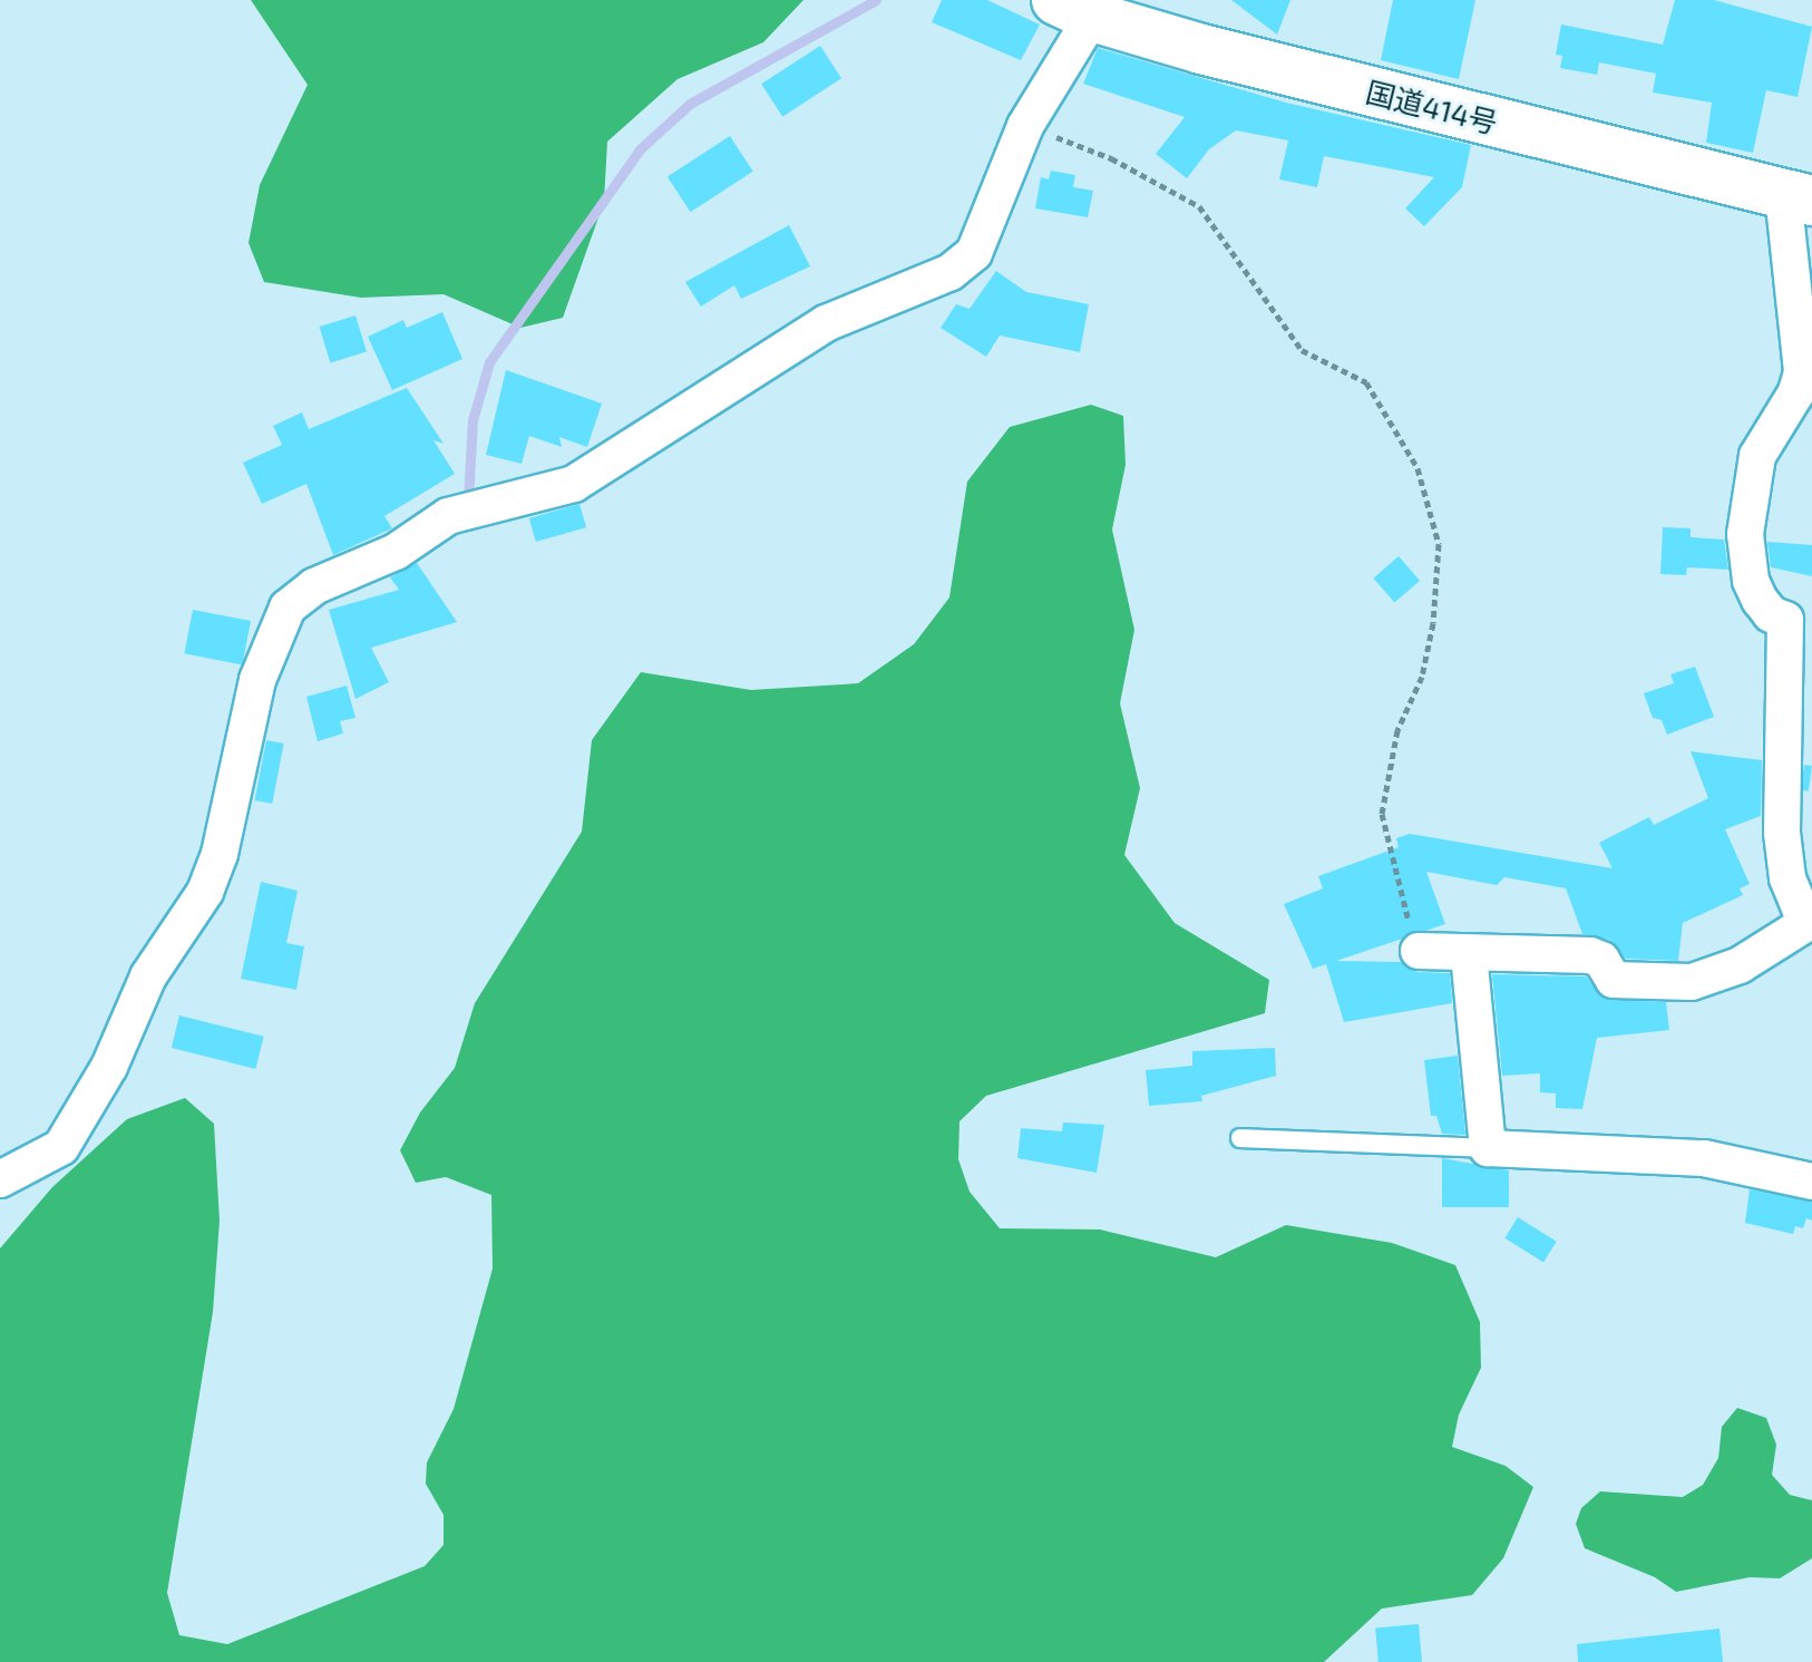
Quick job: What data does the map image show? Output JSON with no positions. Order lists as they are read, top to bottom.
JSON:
{
  "streets": {
    "highway": ["国道414号"]
  }
}
